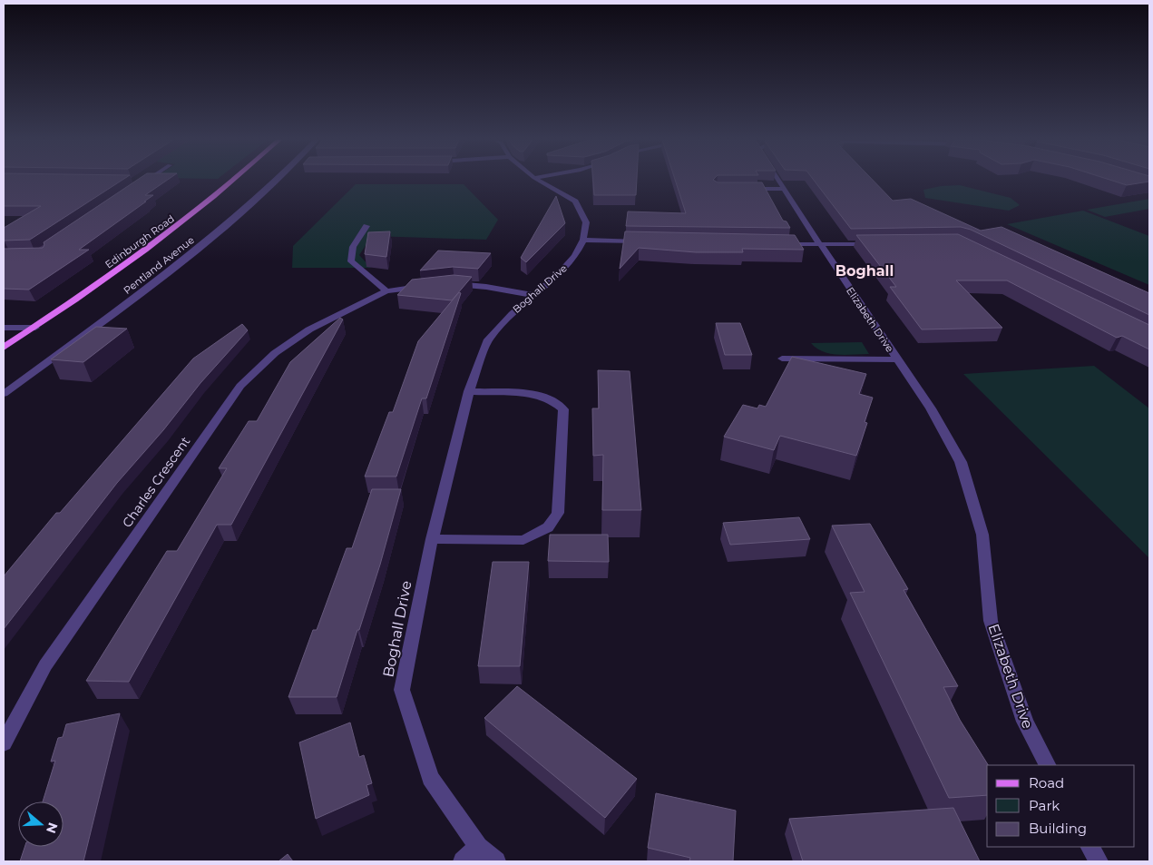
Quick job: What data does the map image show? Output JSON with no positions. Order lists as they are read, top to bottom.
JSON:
{
  "streets": {
    "main road": ["Edinburgh Road"],
    "street": [
      "Pentland Avenue",
      "Boghall Drive",
      "Elizabeth Drive",
      "Charles Crescent"
    ]
  },
  "districts": ["Boghall"],
  "legend": ["Road", "Park", "Building"],
  "north": "right"
}
